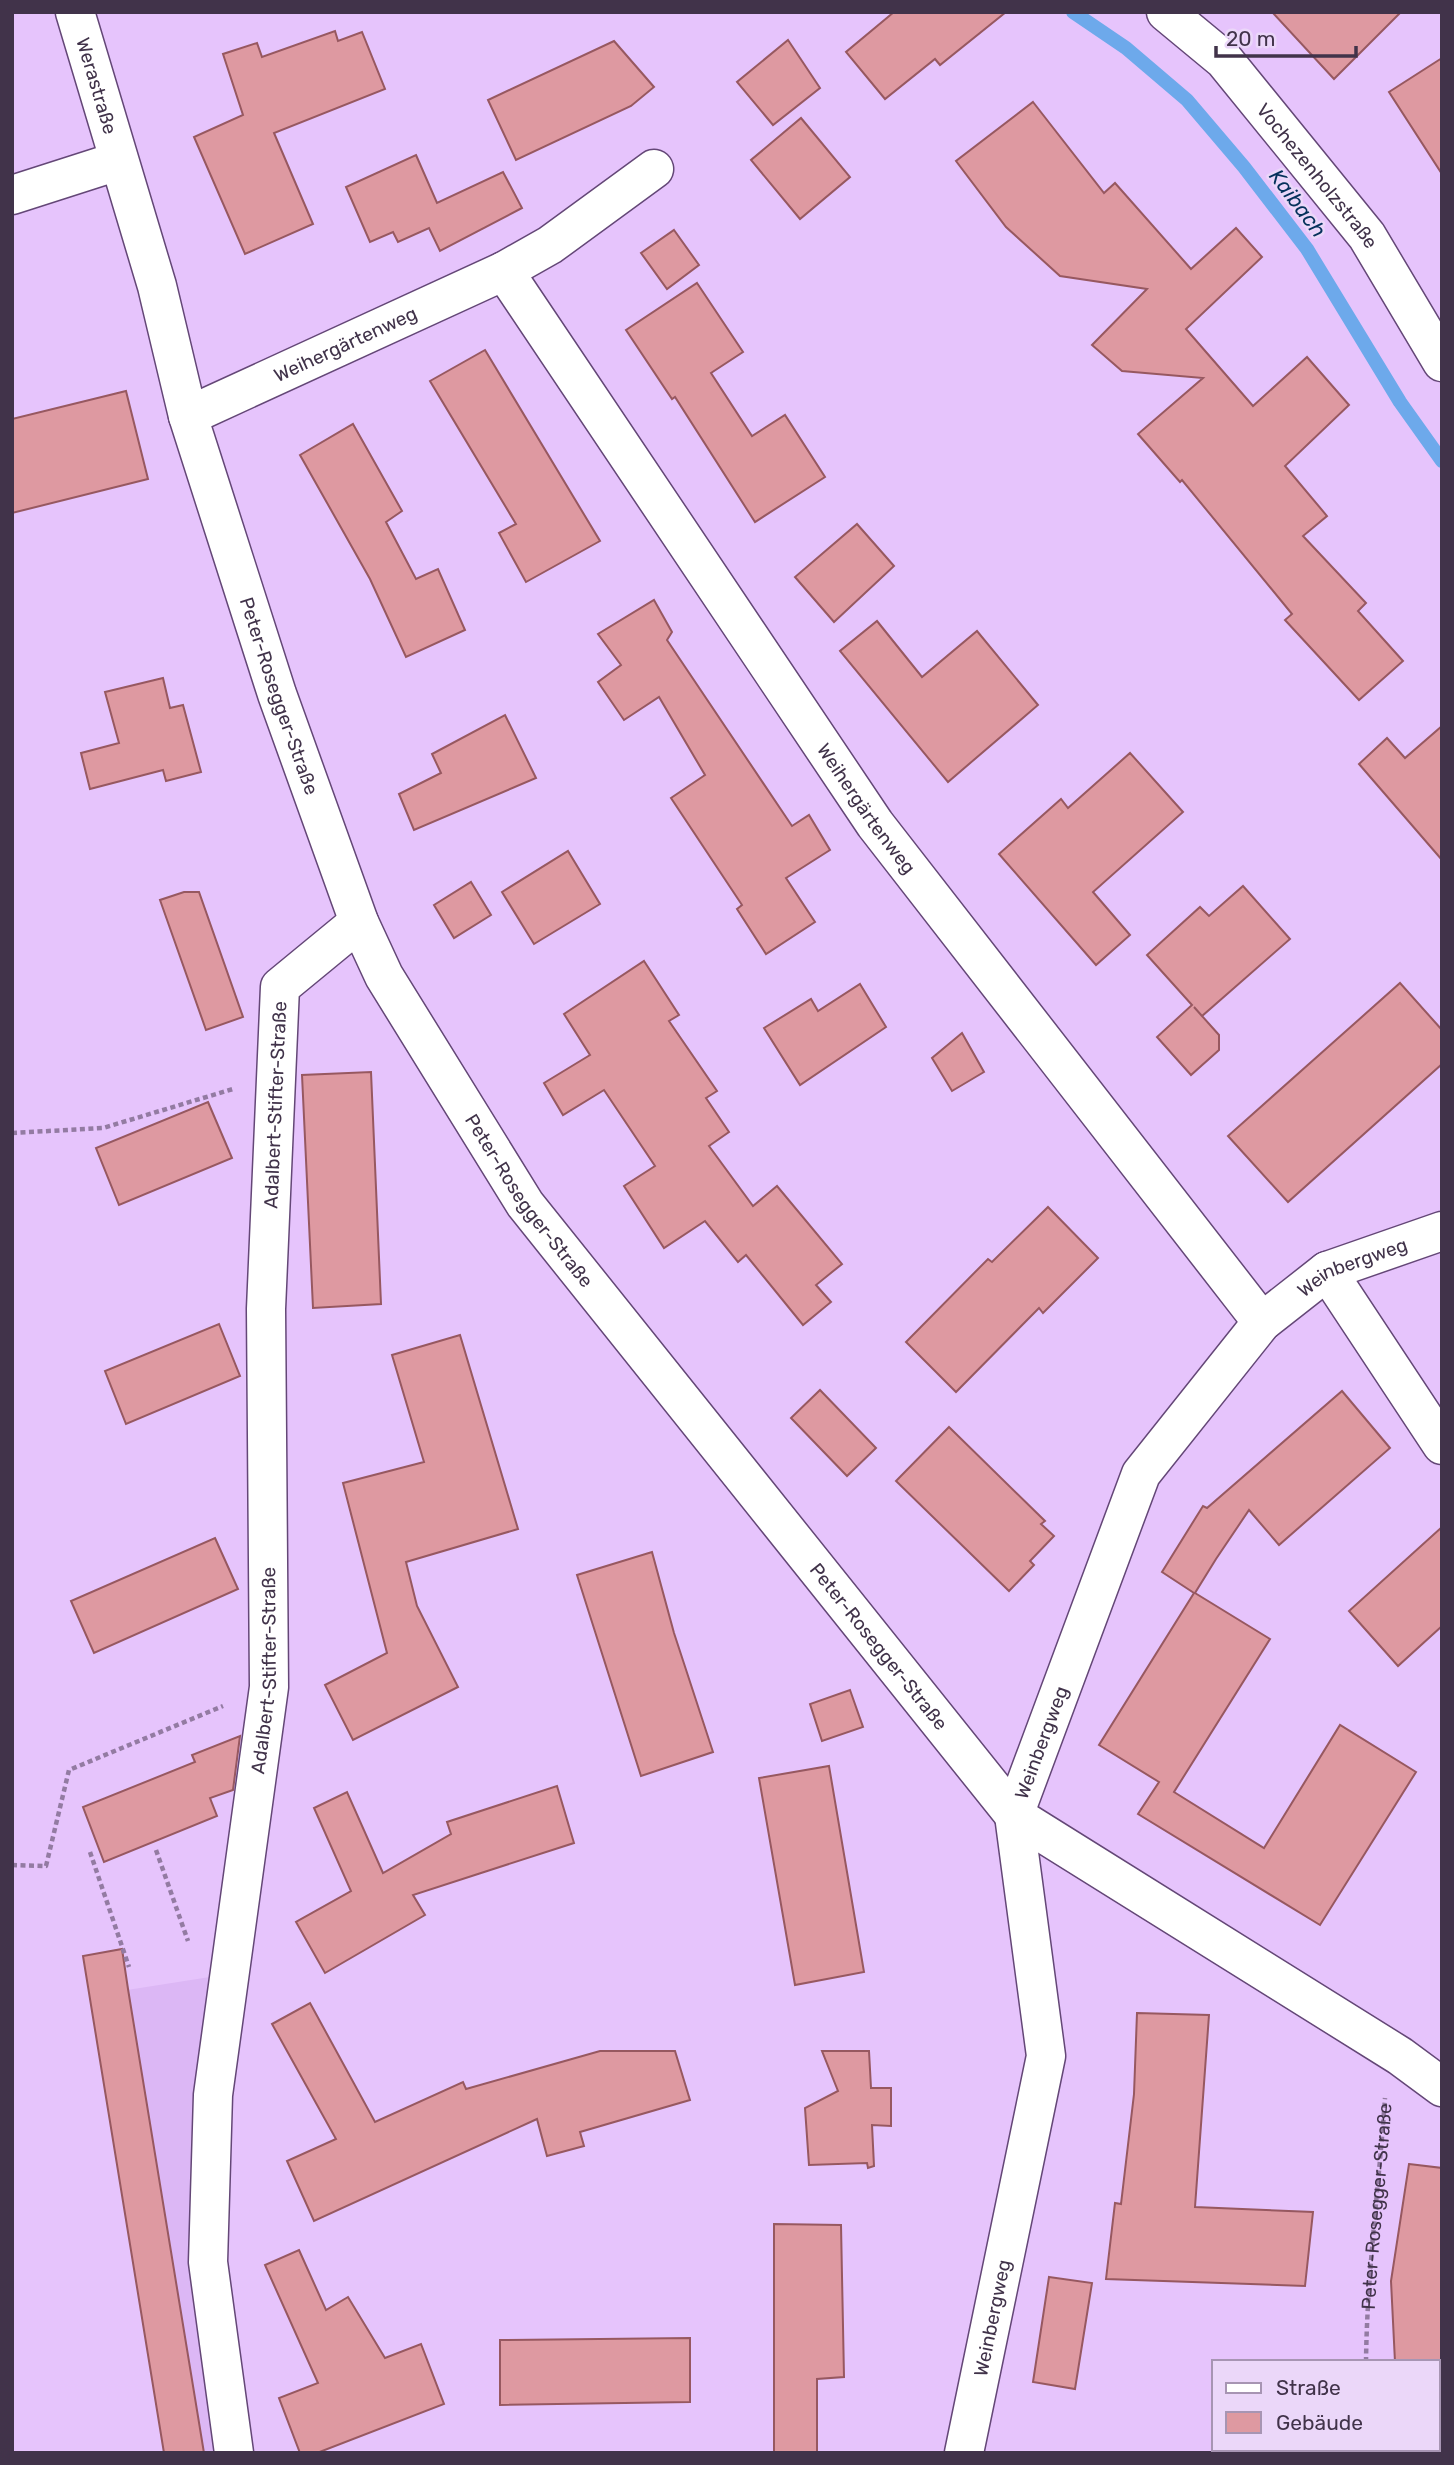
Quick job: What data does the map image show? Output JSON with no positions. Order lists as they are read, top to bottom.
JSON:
{
  "streets": {
    "street": [
      "Werastraße",
      "Vochezenholzstraße",
      "Weihergärtenweg",
      "Peter-Rosegger-Straße",
      "Adalbert-Stifter-Straße",
      "Weinbergweg"
    ]
  },
  "crossings": [
    ["Werastraße", "Peter-Rosegger-Straße"],
    ["Weihergärtenweg", "Peter-Rosegger-Straße"],
    ["Weihergärtenweg", "Weinbergweg"],
    ["Peter-Rosegger-Straße", "Adalbert-Stifter-Straße"],
    ["Peter-Rosegger-Straße", "Weinbergweg"]
  ],
  "water": ["Kaibach"],
  "legend": ["Straße", "Gebäude"],
  "scale_bar": "20 m"
}
